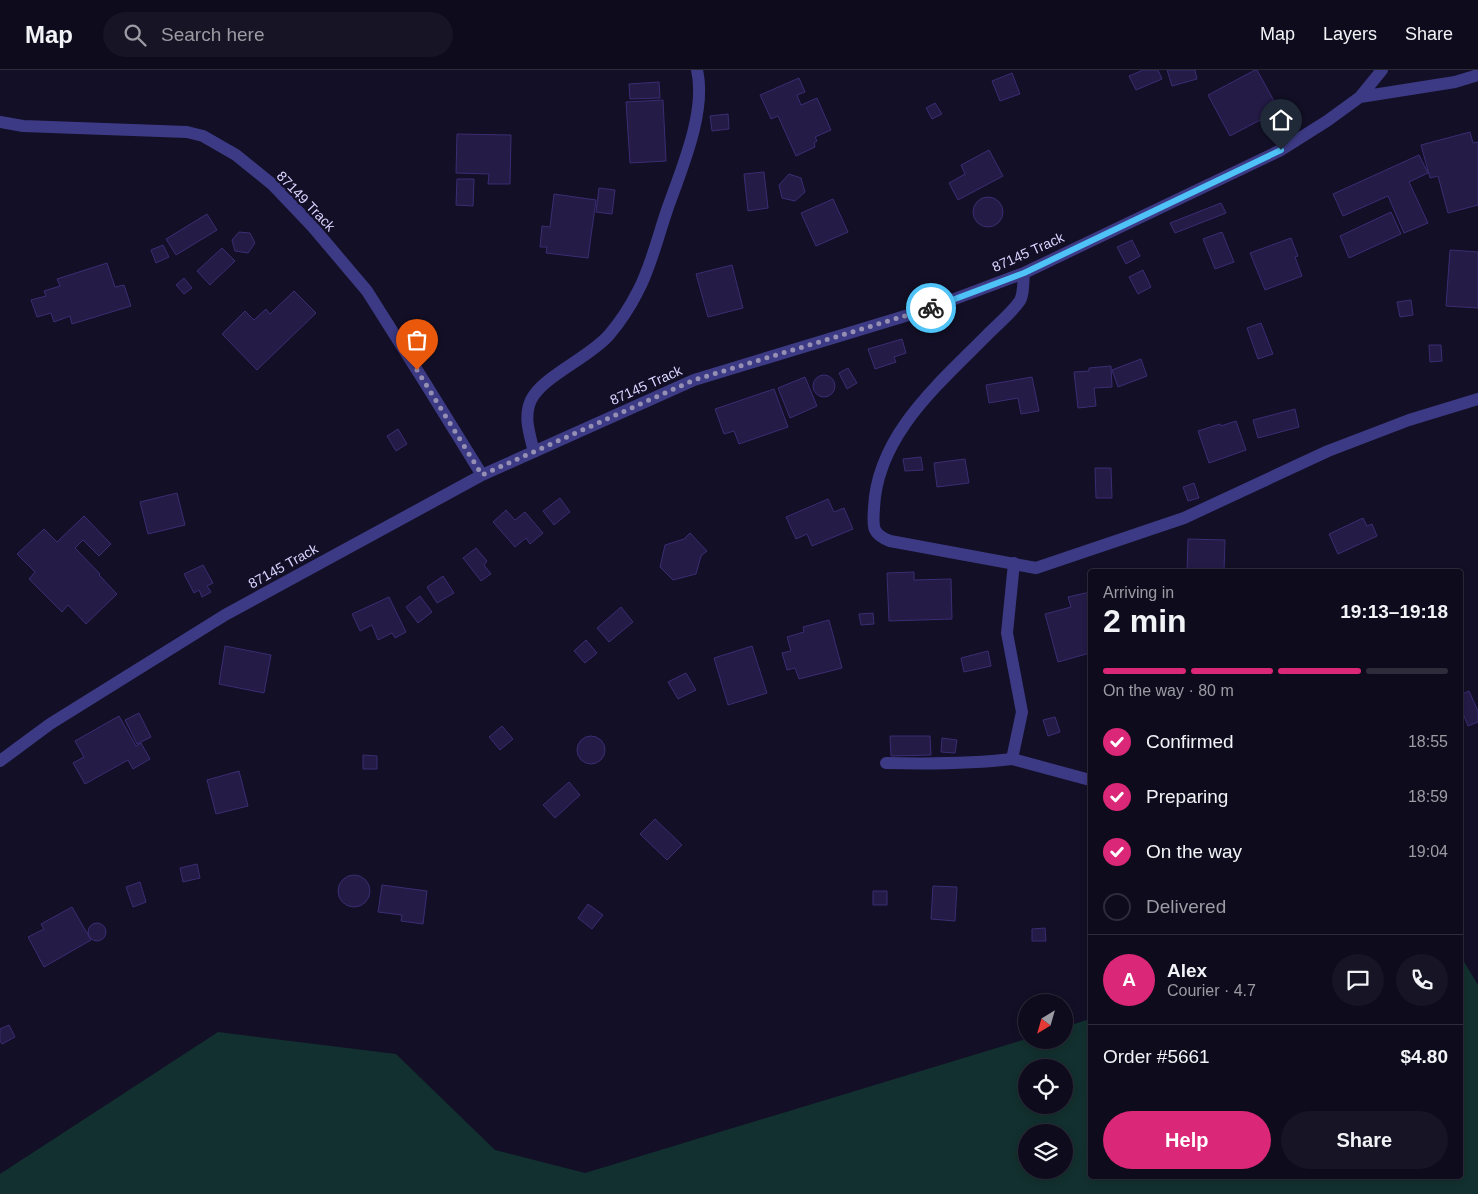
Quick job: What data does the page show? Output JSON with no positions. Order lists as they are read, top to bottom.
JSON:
{
  "streets": {
    "street": ["87149 Track", "87145 Track"]
  },
  "crossings": [
    ["87149 Track", "87145 Track"]
  ],
  "north": "bottom left",
  "page": {
    "header": "Map",
    "search": "Search here",
    "nav": ["Map", "Layers", "Share"],
    "heading": ["2 min", "Arriving in", "19:13–19:18"],
    "panel": [
      "Alex",
      "Courier · 4.7",
      "Order #5661",
      "$4.80"
    ],
    "bar": "On the way · 80 m",
    "list": [
      ["Confirmed", "18:55"],
      ["Preparing", "18:59"],
      ["On the way", "19:04"],
      "Delivered"
    ],
    "round": "A",
    "buttons": ["Help", "Share"]
  }
}
